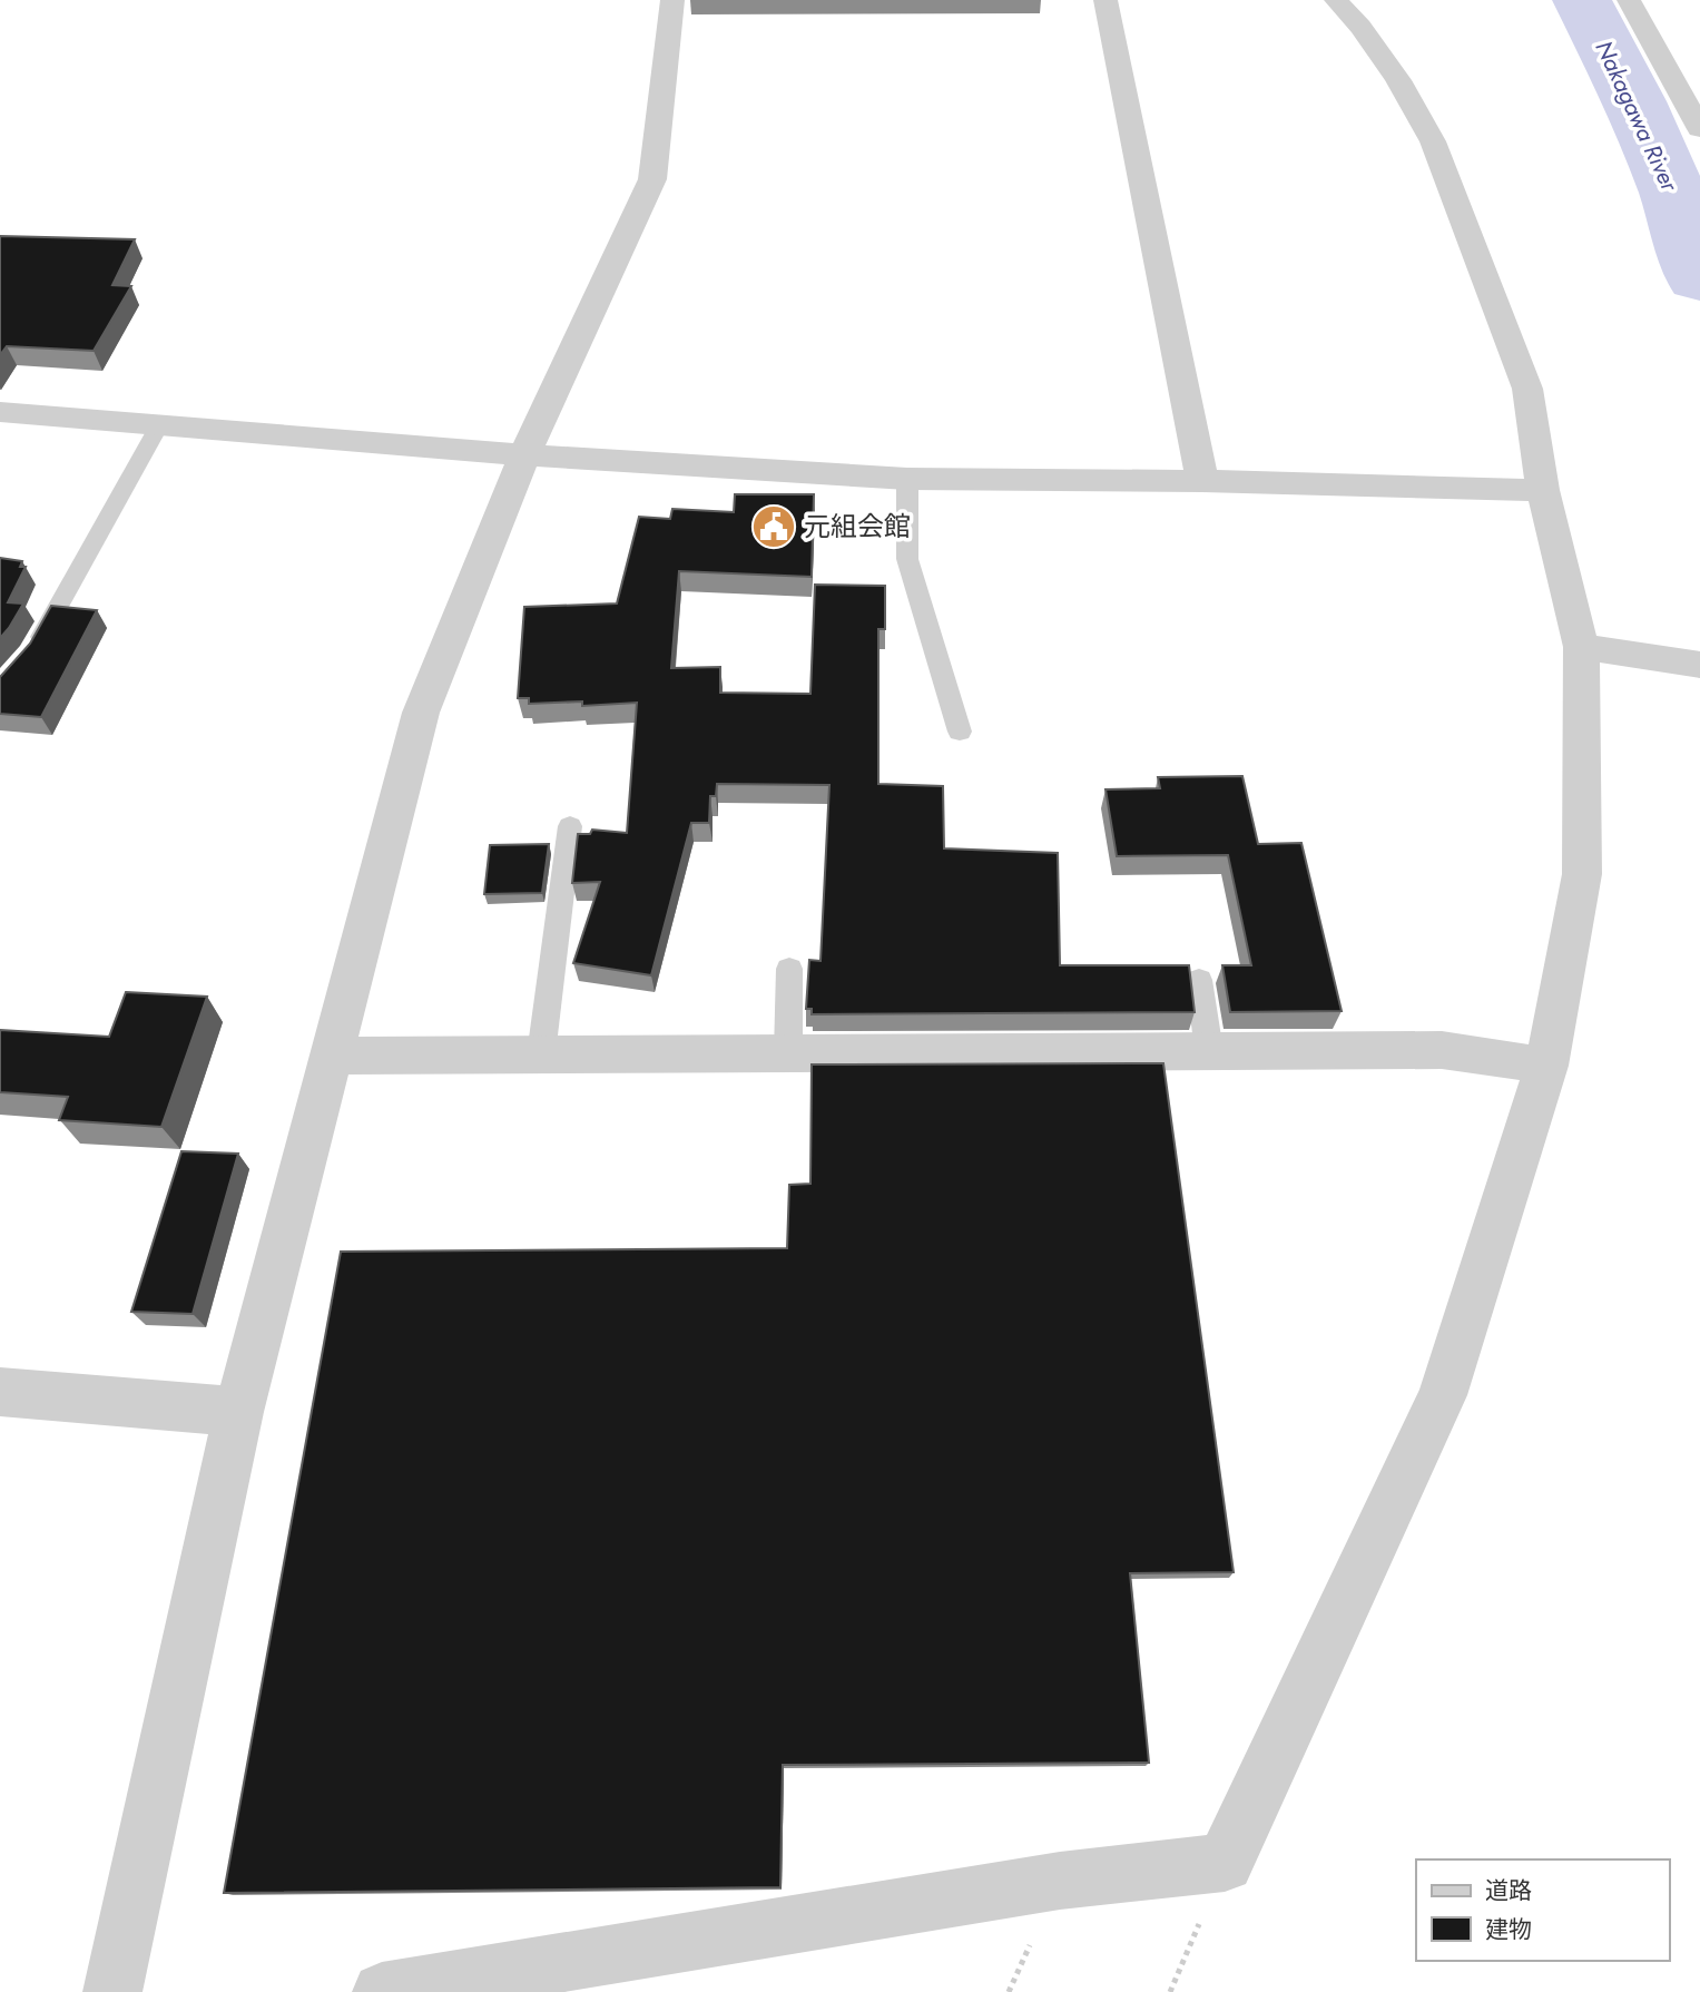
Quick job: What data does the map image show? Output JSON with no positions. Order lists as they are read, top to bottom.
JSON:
{
  "water": ["Nakagawa River"],
  "places": {
    "public building": ["元組会館"]
  },
  "legend": ["道路", "建物"]
}
